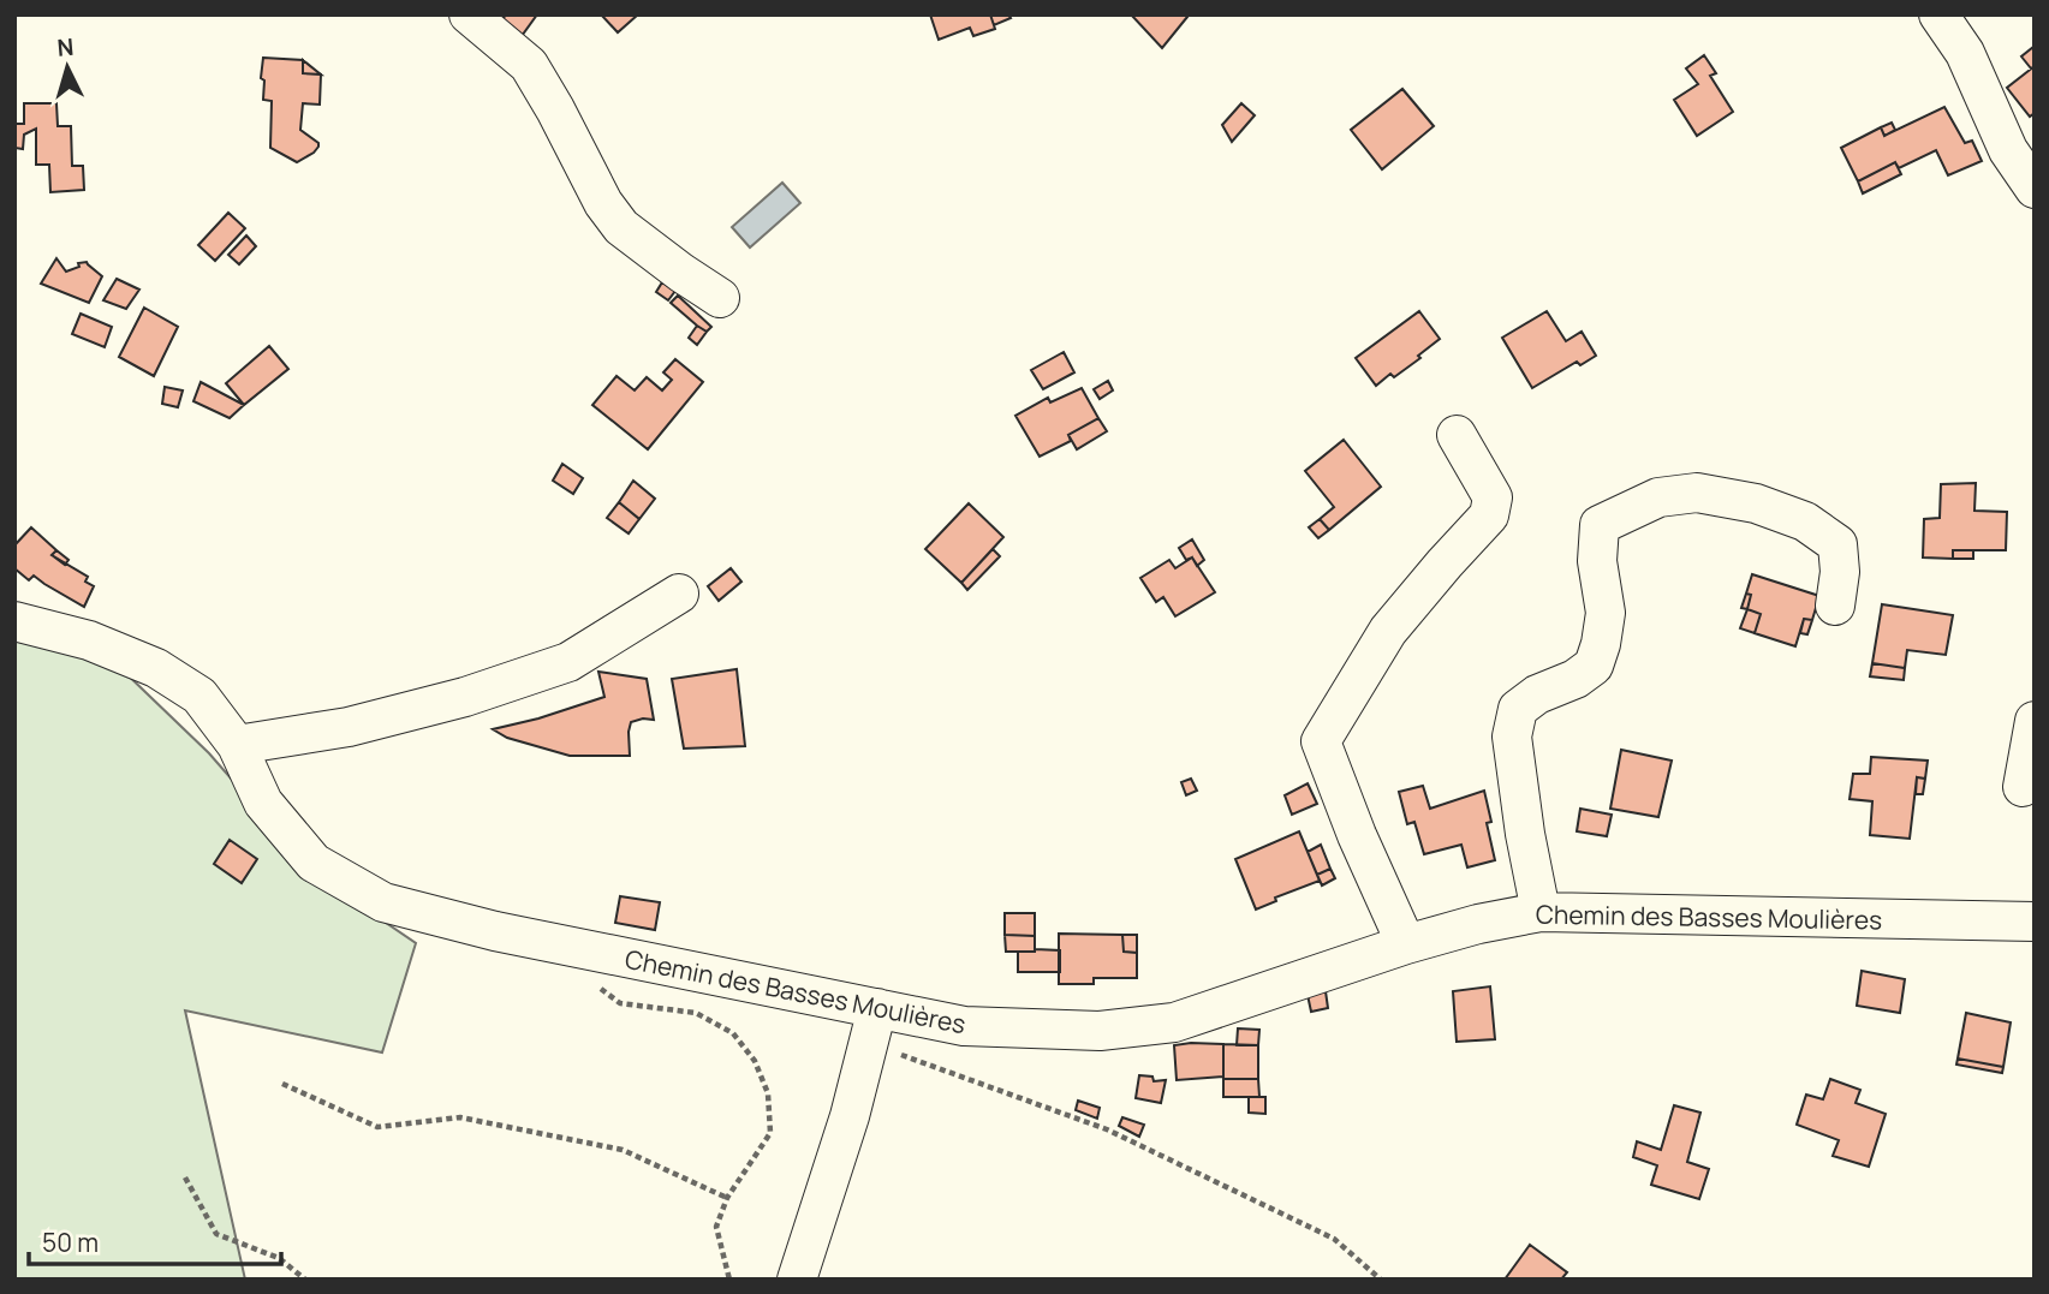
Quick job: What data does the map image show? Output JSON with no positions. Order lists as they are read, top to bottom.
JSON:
{
  "streets": {
    "street": ["Chemin des Basses Moulières"]
  },
  "scale_bar": "50 m",
  "north": "top"
}
